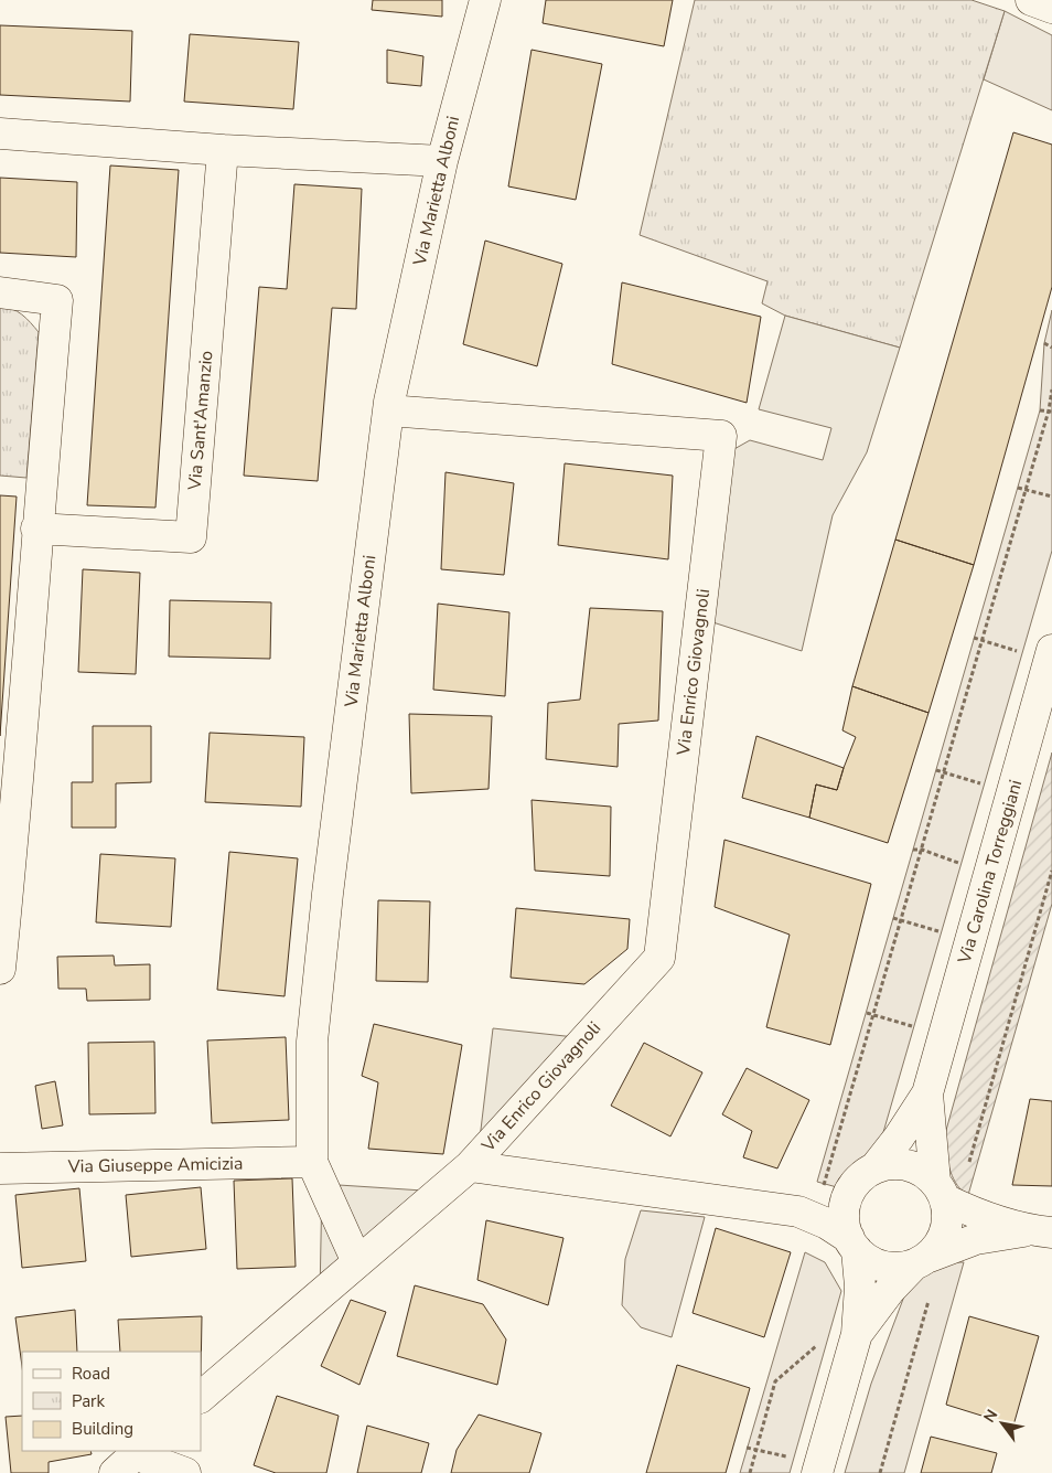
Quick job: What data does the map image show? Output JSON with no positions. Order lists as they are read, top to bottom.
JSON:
{
  "streets": {
    "street": [
      "Via Marietta Alboni",
      "Via Sant'Amanzio",
      "Via Enrico Giovagnoli",
      "Via Carolina Torreggiani",
      "Via Giuseppe Amicizia"
    ]
  },
  "crossings": [
    ["Via Marietta Alboni", "Via Enrico Giovagnoli"],
    ["Via Marietta Alboni", "Via Giuseppe Amicizia"],
    ["Via Enrico Giovagnoli", "Via Carolina Torreggiani"]
  ],
  "legend": ["Road", "Park", "Building"],
  "north": "top left"
}
